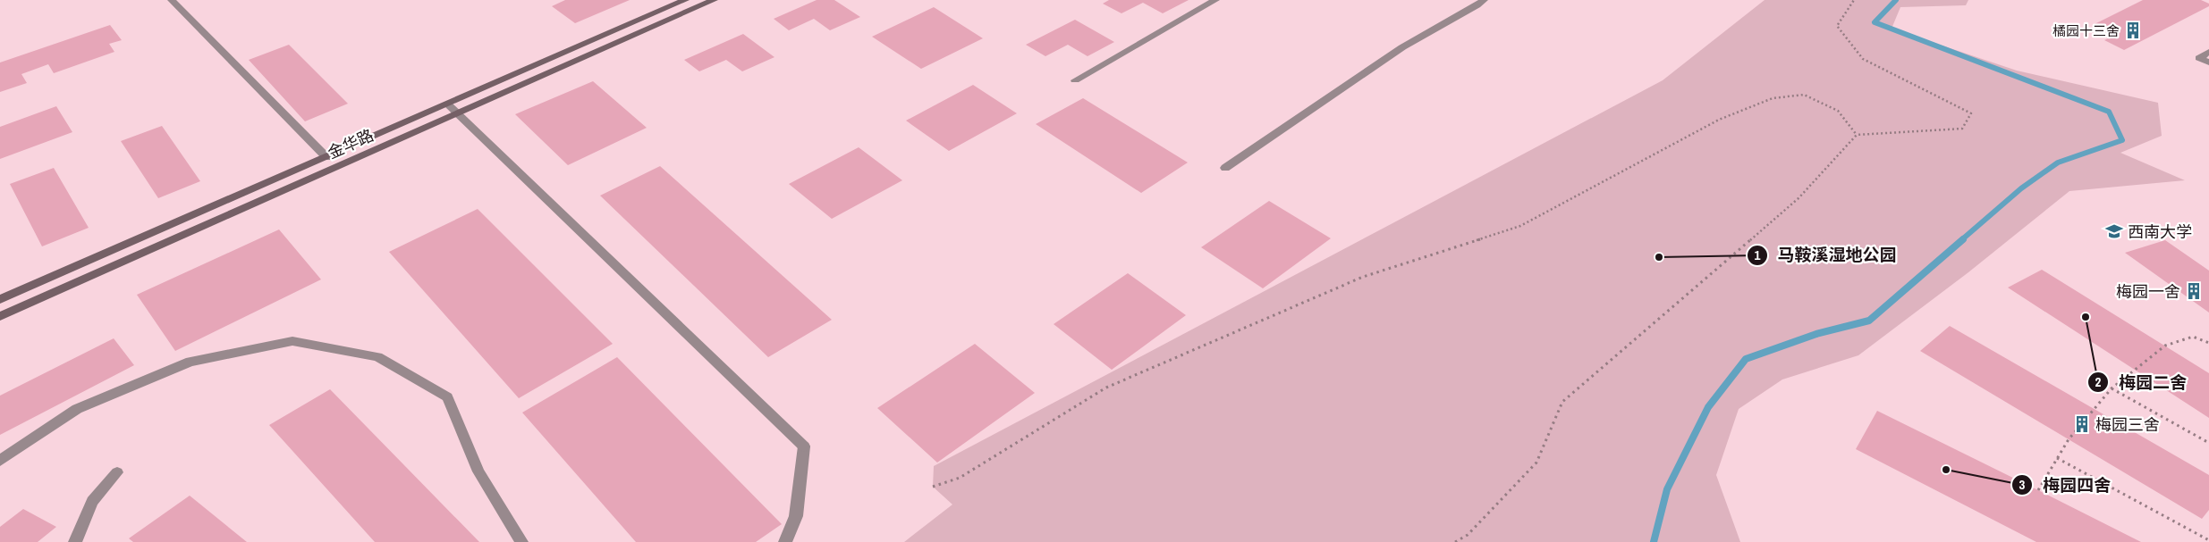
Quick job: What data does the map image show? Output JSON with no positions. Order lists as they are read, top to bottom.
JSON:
{
  "streets": {
    "main road": ["金华路"]
  },
  "places": {
    "building": ["橘园十三舍", "梅园一舍", "梅园三舍"],
    "school or university": ["西南大学"],
    "other": ["马鞍溪湿地公园", "梅园二舍", "梅园四舍"]
  }
}
